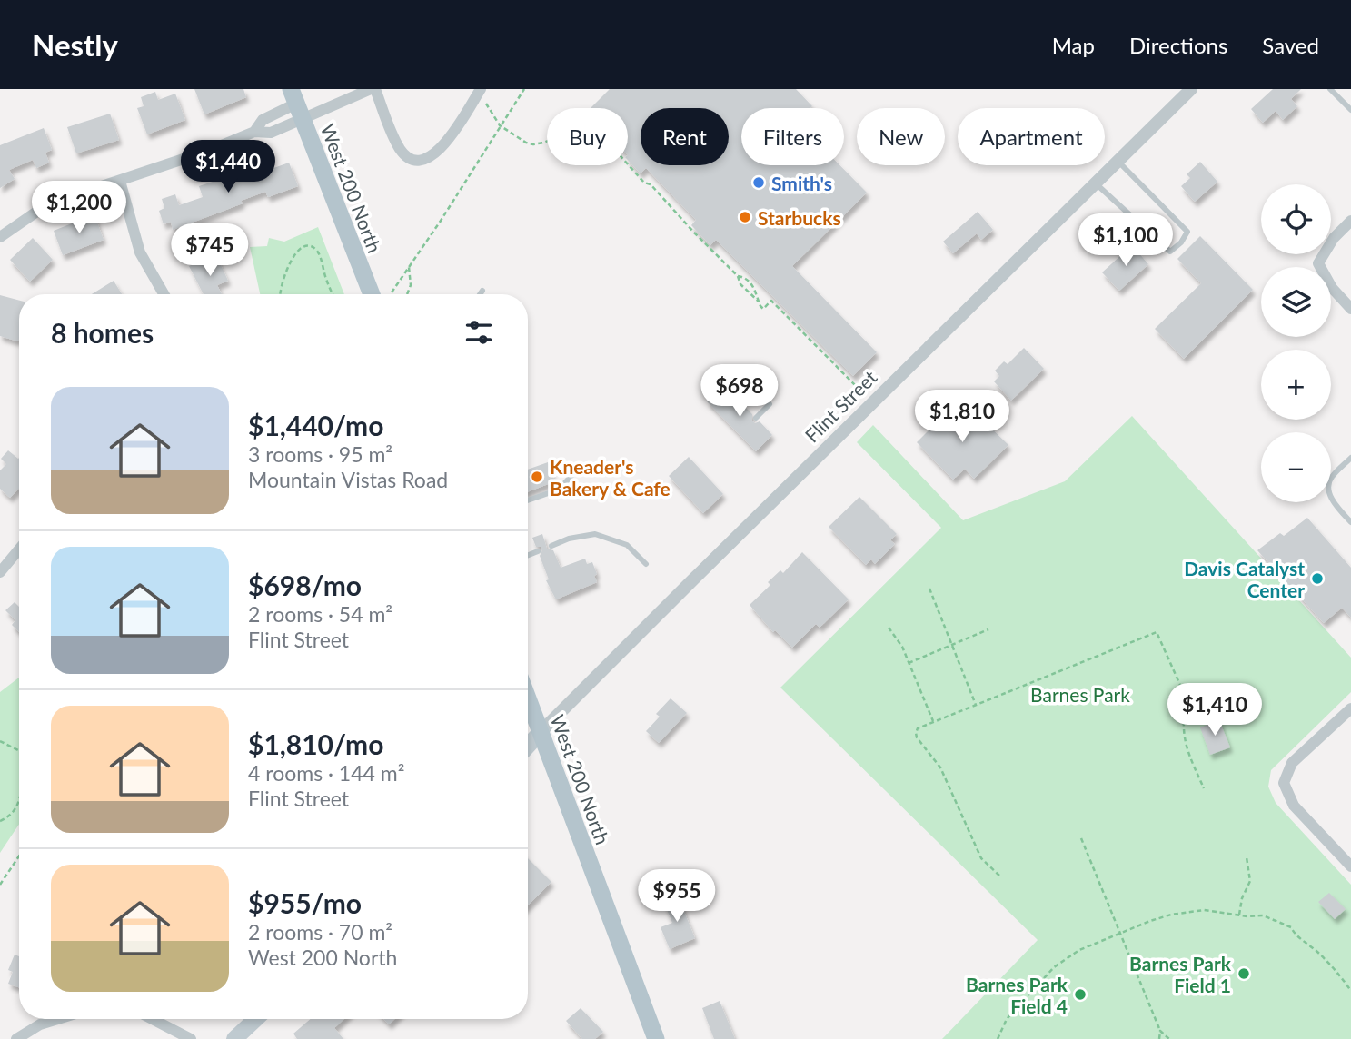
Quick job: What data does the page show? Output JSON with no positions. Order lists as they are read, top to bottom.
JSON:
{
  "streets": {
    "main road": ["West 200 North", "Flint Street"]
  },
  "crossings": [
    ["West 200 North", "Flint Street"]
  ],
  "parks": ["Barnes Park"],
  "places": [
    "Smith's",
    "Starbucks",
    "Kneader's Bakery & Cafe",
    "Davis Catalyst Center",
    "Barnes Park Field 1",
    "Barnes Park Field 4"
  ],
  "page": {
    "header": "Nestly",
    "nav": ["Map", "Directions", "Saved"],
    "chip": [
      "Buy",
      "Rent",
      "Filters",
      "New",
      "Apartment"
    ],
    "price": [
      "$1,440",
      "$1,200",
      "$1,100",
      "$745",
      "$698",
      "$1,810",
      "$1,410",
      "$955"
    ],
    "map_buttons": ["+", "−"],
    "heading": "8 homes",
    "list": [
      {
        "name": "$1,440/mo",
        "note": "3 rooms · 95 m² · Mountain Vistas Road"
      },
      {
        "name": "$698/mo",
        "note": "2 rooms · 54 m² · Flint Street"
      },
      {
        "name": "$1,810/mo",
        "note": "4 rooms · 144 m² · Flint Street"
      },
      {
        "name": "$955/mo",
        "note": "2 rooms · 70 m² · West 200 North"
      }
    ]
  }
}
